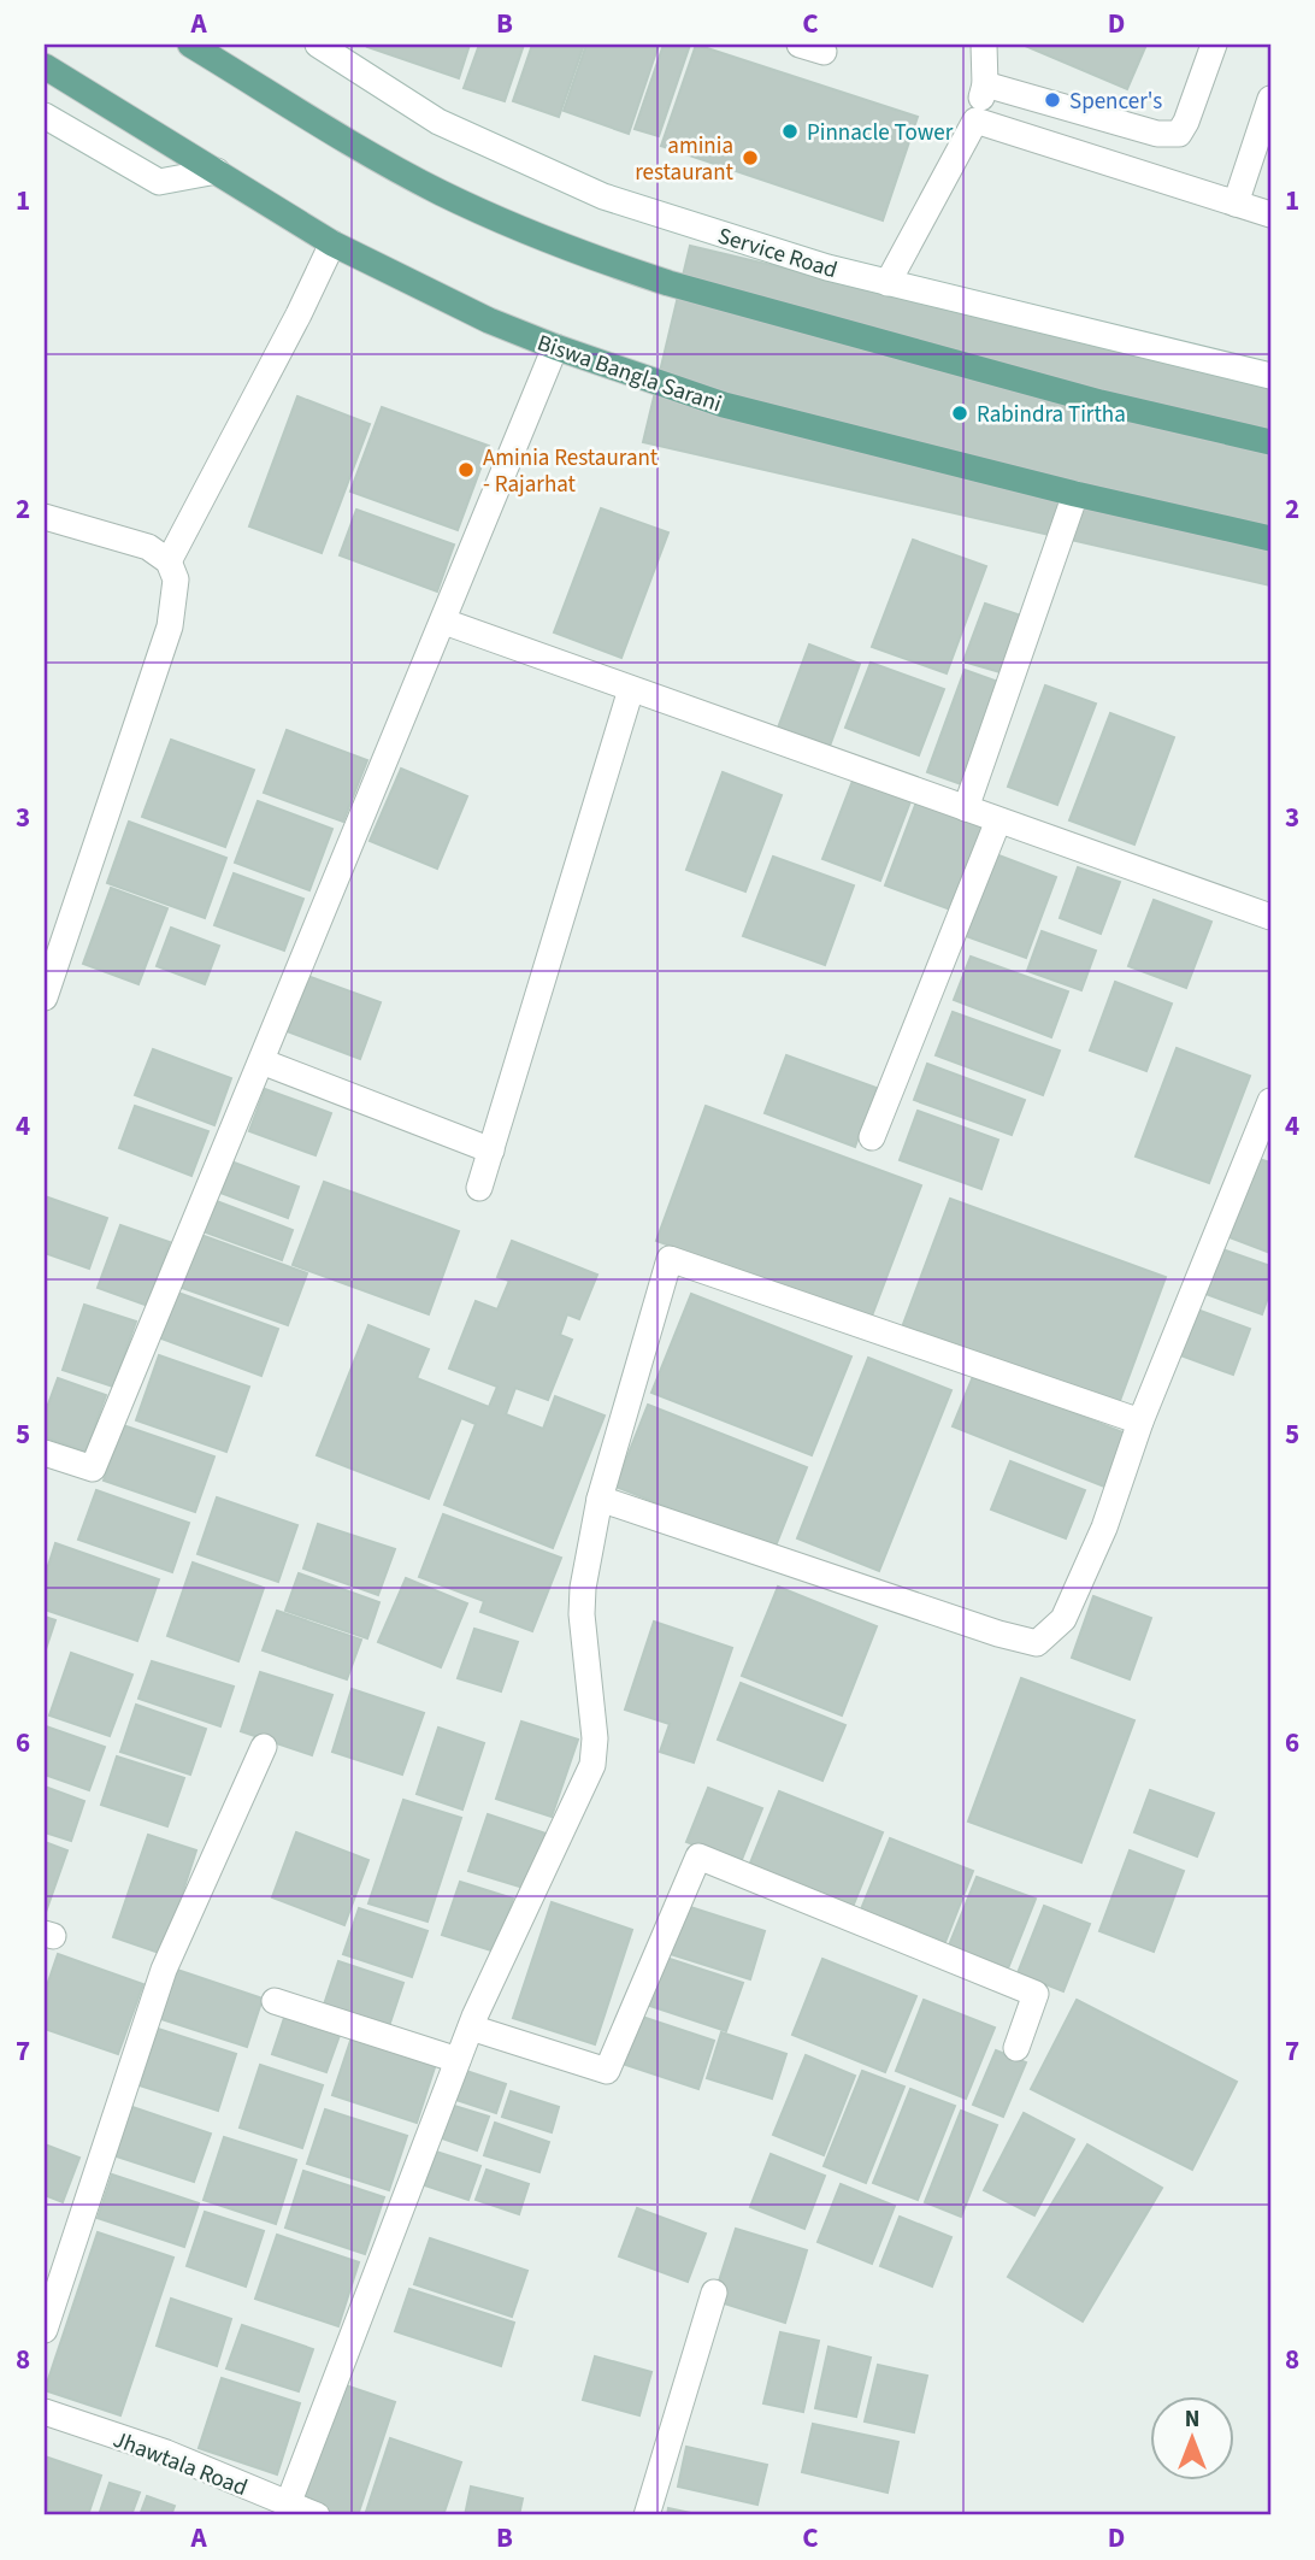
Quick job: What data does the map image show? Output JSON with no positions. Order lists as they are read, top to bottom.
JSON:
{
  "streets": {
    "main road": ["Biswa Bangla Sarani"],
    "street": ["Service Road", "Jhawtala Road"]
  },
  "places": [
    "Spencer's",
    "Pinnacle Tower",
    "aminia restaurant",
    "Rabindra Tirtha",
    "Aminia Restaurant - Rajarhat"
  ],
  "north": "top",
  "grid": {
    "columns": [
      "A",
      "B",
      "C",
      "D"
    ],
    "rows": [
      "1",
      "2",
      "3",
      "4",
      "5",
      "6",
      "7",
      "8"
    ]
  }
}
